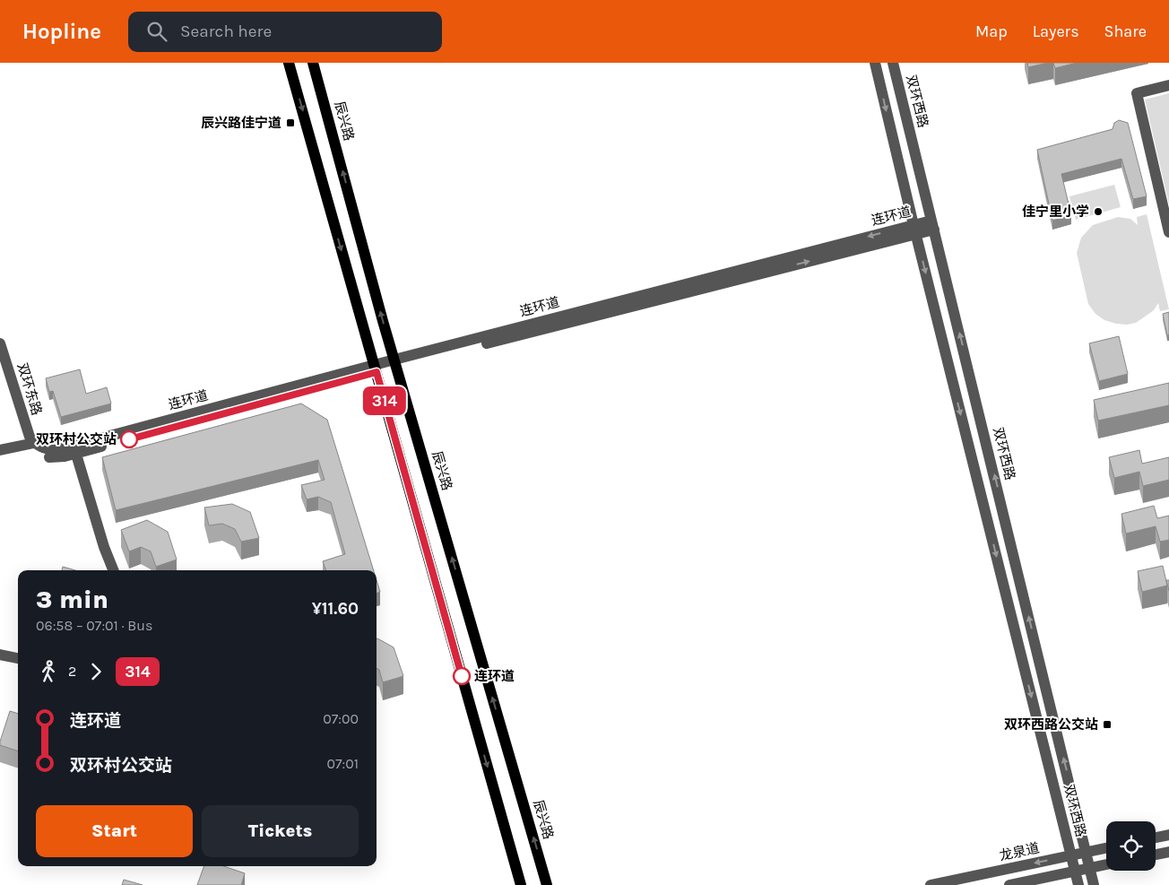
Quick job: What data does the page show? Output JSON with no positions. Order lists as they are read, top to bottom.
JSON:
{
  "streets": {
    "main road": ["辰兴路"],
    "street": [
      "双环西路",
      "连环道",
      "双环东路",
      "龙泉道"
    ]
  },
  "crossings": [
    ["双环西路", "连环道"],
    ["双环西路", "龙泉道"],
    ["辰兴路", "连环道"],
    ["连环道", "双环东路"]
  ],
  "places": {
    "transit": ["辰兴路佳宁道", "双环西路公交站"],
    "other": ["佳宁里小学", "双环村公交站", "连环道"]
  },
  "lines": ["bus line 314"],
  "page": {
    "header": "Hopline",
    "search": "Search here",
    "nav": ["Map", "Layers", "Share"],
    "on_map": "314",
    "heading": ["3 min", "06:58 – 07:01 · Bus", "¥11.60"],
    "legs": ["2", "314"],
    "list": [
      {
        "name": "连环道",
        "value": "07:00"
      },
      {
        "name": "双环村公交站",
        "value": "07:01"
      }
    ],
    "buttons": ["Start", "Tickets"]
  }
}
